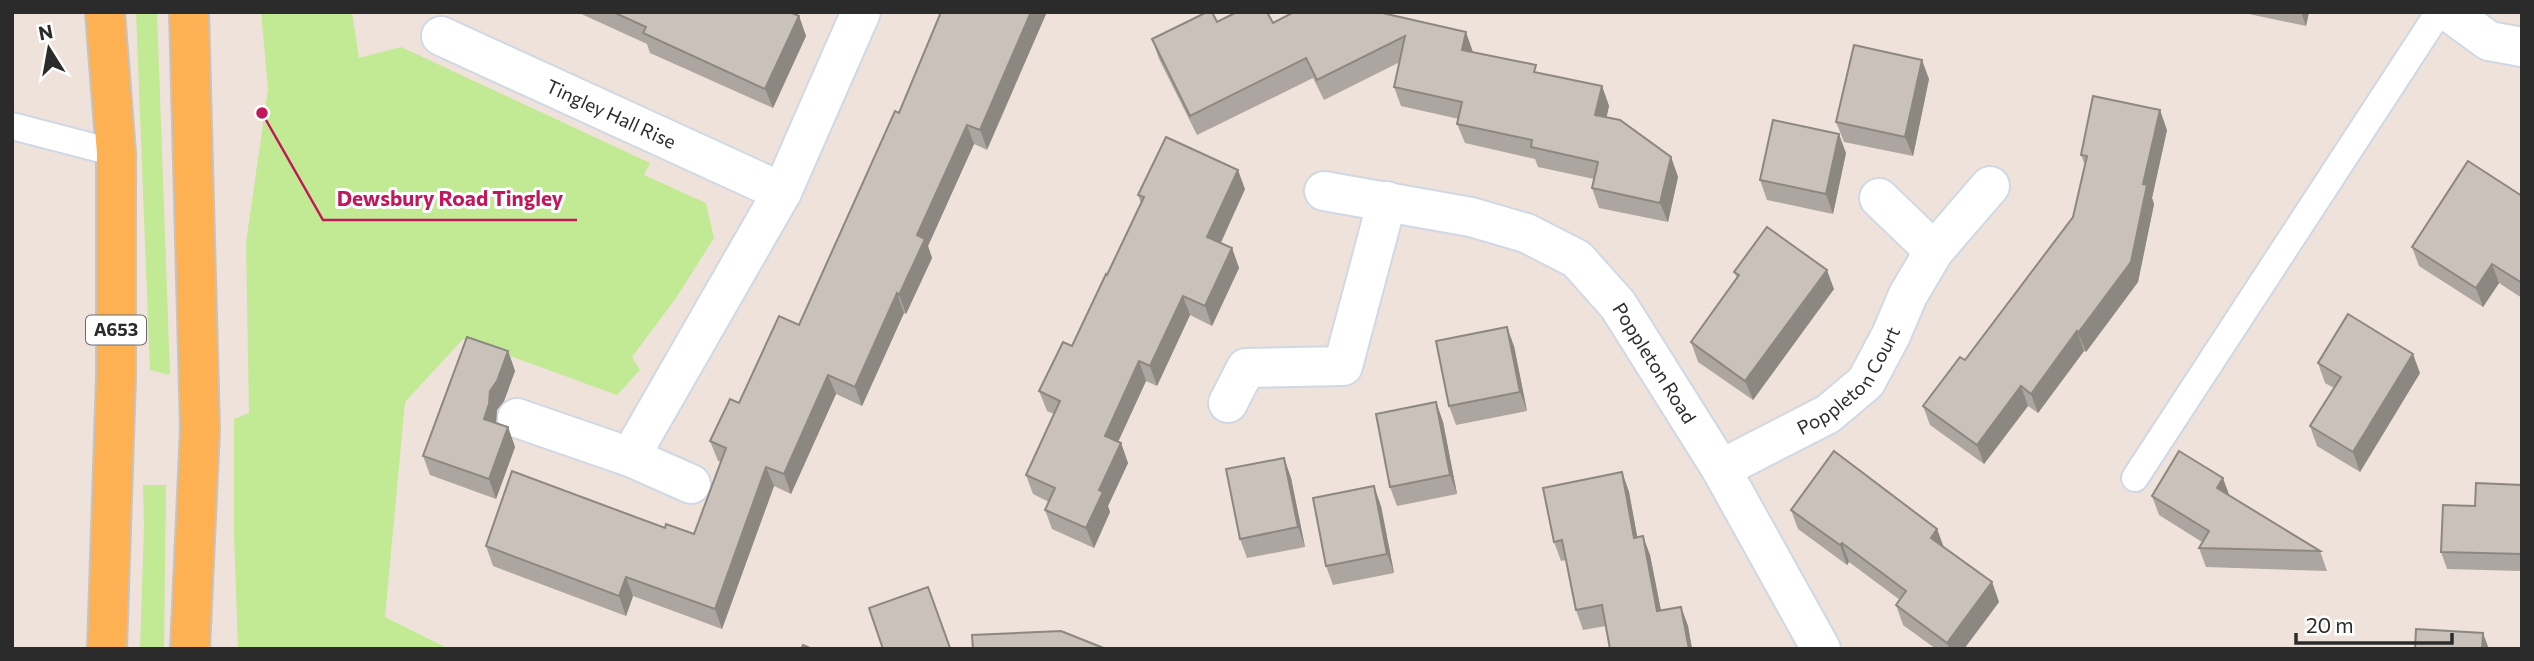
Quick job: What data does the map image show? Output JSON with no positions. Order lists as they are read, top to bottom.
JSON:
{
  "streets": {
    "main road": ["A653"],
    "street": ["Tingley Hall Rise", "Poppleton Road", "Poppleton Court"]
  },
  "crossings": [
    ["Poppleton Road", "Poppleton Court"]
  ],
  "places": ["Dewsbury Road Tingley"],
  "scale_bar": "20 m",
  "north": "top"
}
